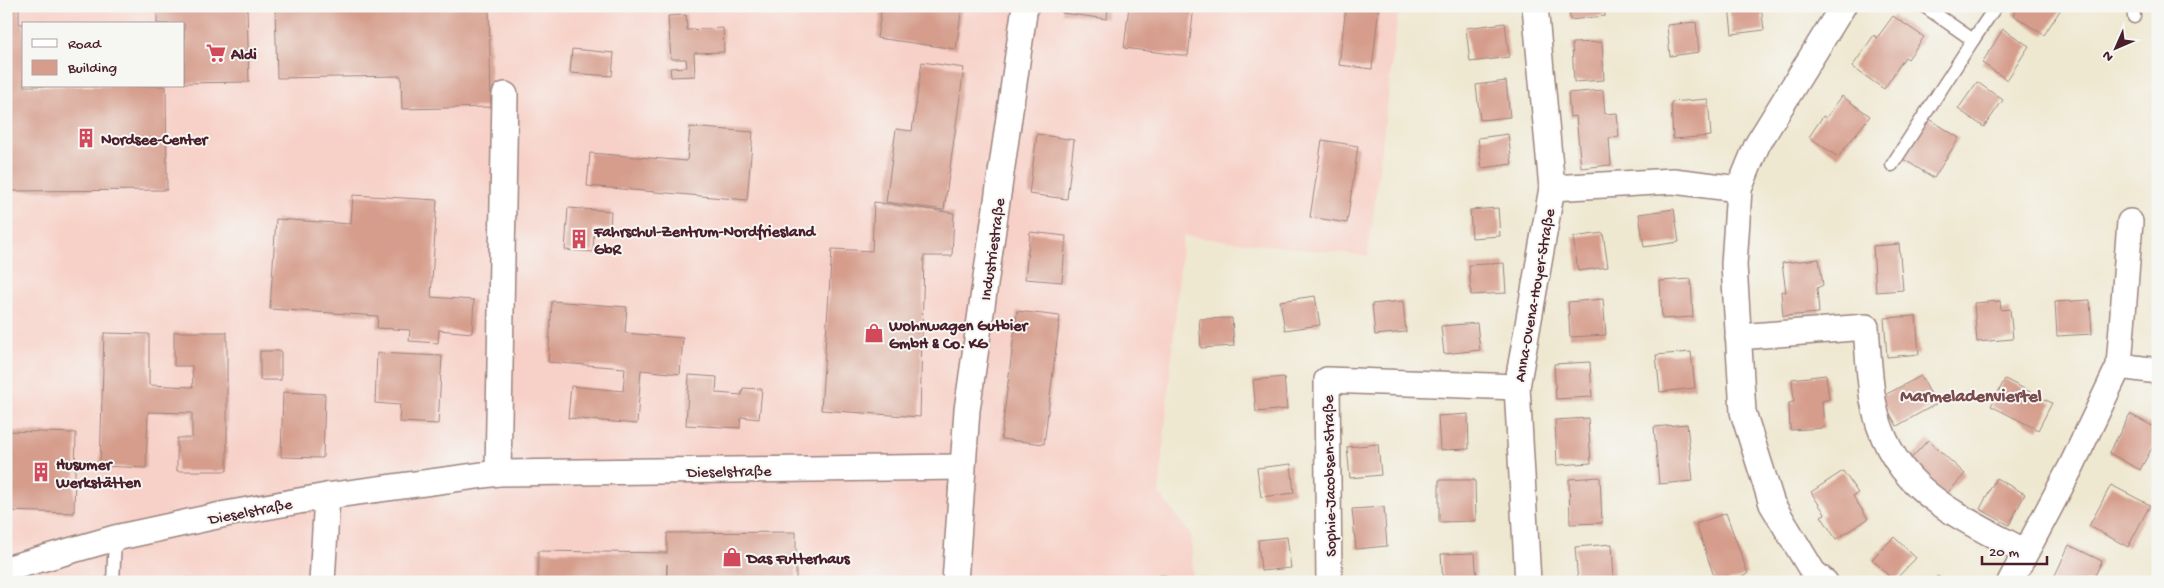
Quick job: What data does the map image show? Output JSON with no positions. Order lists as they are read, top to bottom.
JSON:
{
  "streets": {
    "street": [
      "Industriestraße",
      "Anna-Ovena-Hoyer-Straße",
      "Dieselstraße",
      "Sophie-Jacobsen-Straße"
    ]
  },
  "crossings": [
    ["Industriestraße", "Dieselstraße"],
    ["Anna-Ovena-Hoyer-Straße", "Sophie-Jacobsen-Straße"]
  ],
  "districts": ["Marmeladenviertel"],
  "places": {
    "supermarket": ["Aldi"],
    "building": ["Nordsee-Center", "Fahrschul-Zentrum-Nordfriesland GbR", "Husumer Werkstätten"],
    "shop": ["Wohnwagen Gutbier GmbH & Co. KG", "Das Futterhaus"]
  },
  "legend": ["Road", "Building"],
  "scale_bar": "20 m",
  "north": "bottom left"
}
